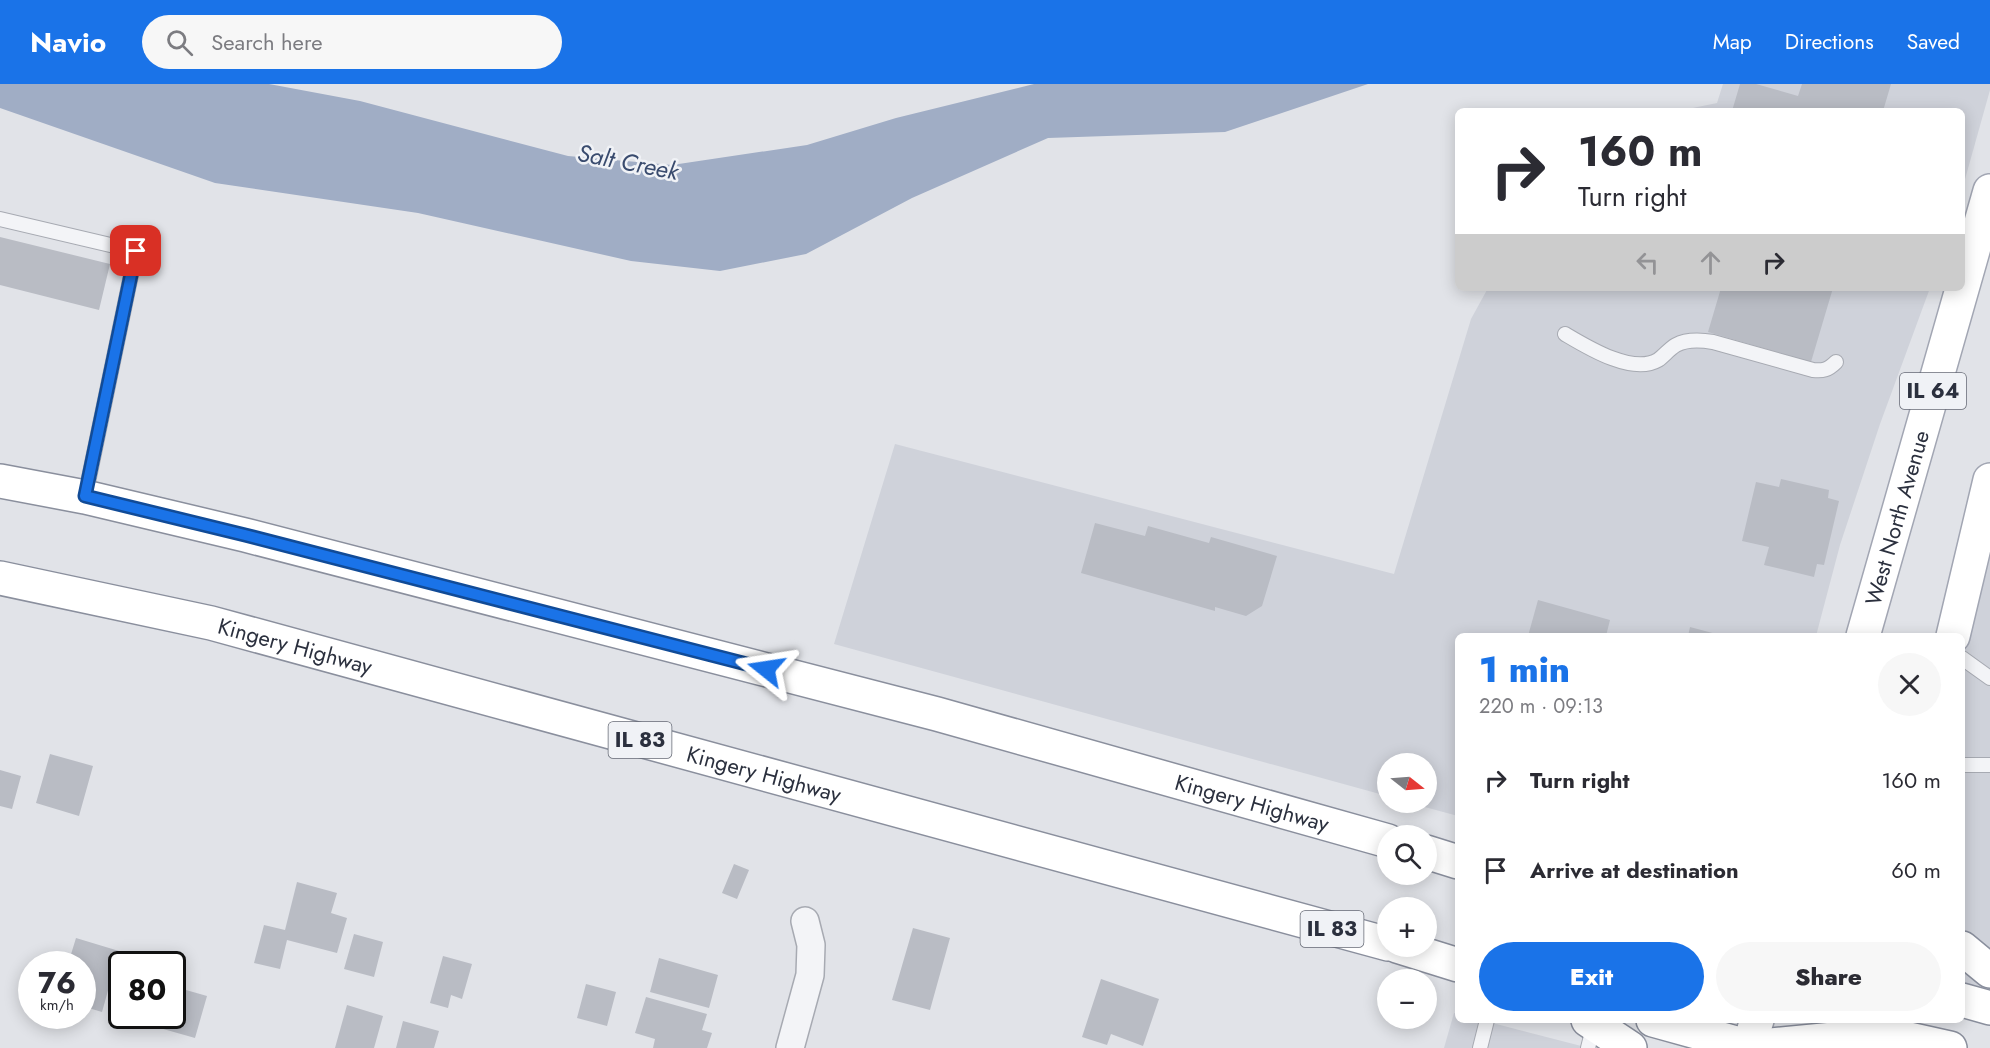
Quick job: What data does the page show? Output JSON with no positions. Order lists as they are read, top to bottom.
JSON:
{
  "streets": {
    "main road": [
      "IL 64",
      "West North Avenue",
      "Kingery Highway",
      "IL 83"
    ]
  },
  "water": ["Salt Creek"],
  "north": "right",
  "page": {
    "header": "Navio",
    "search": "Search here",
    "nav": ["Map", "Directions", "Saved"],
    "turn": ["160 m", "Turn right"],
    "heading": ["1 min", "220 m · 09:13"],
    "list": [
      {
        "name": "Turn right",
        "value": "160 m"
      },
      {
        "name": "Arrive at destination",
        "value": "60 m"
      }
    ],
    "map_buttons": ["+", "−"],
    "buttons": ["Exit", "Share"],
    "speed": "76 km/h",
    "limit": "80"
  }
}
